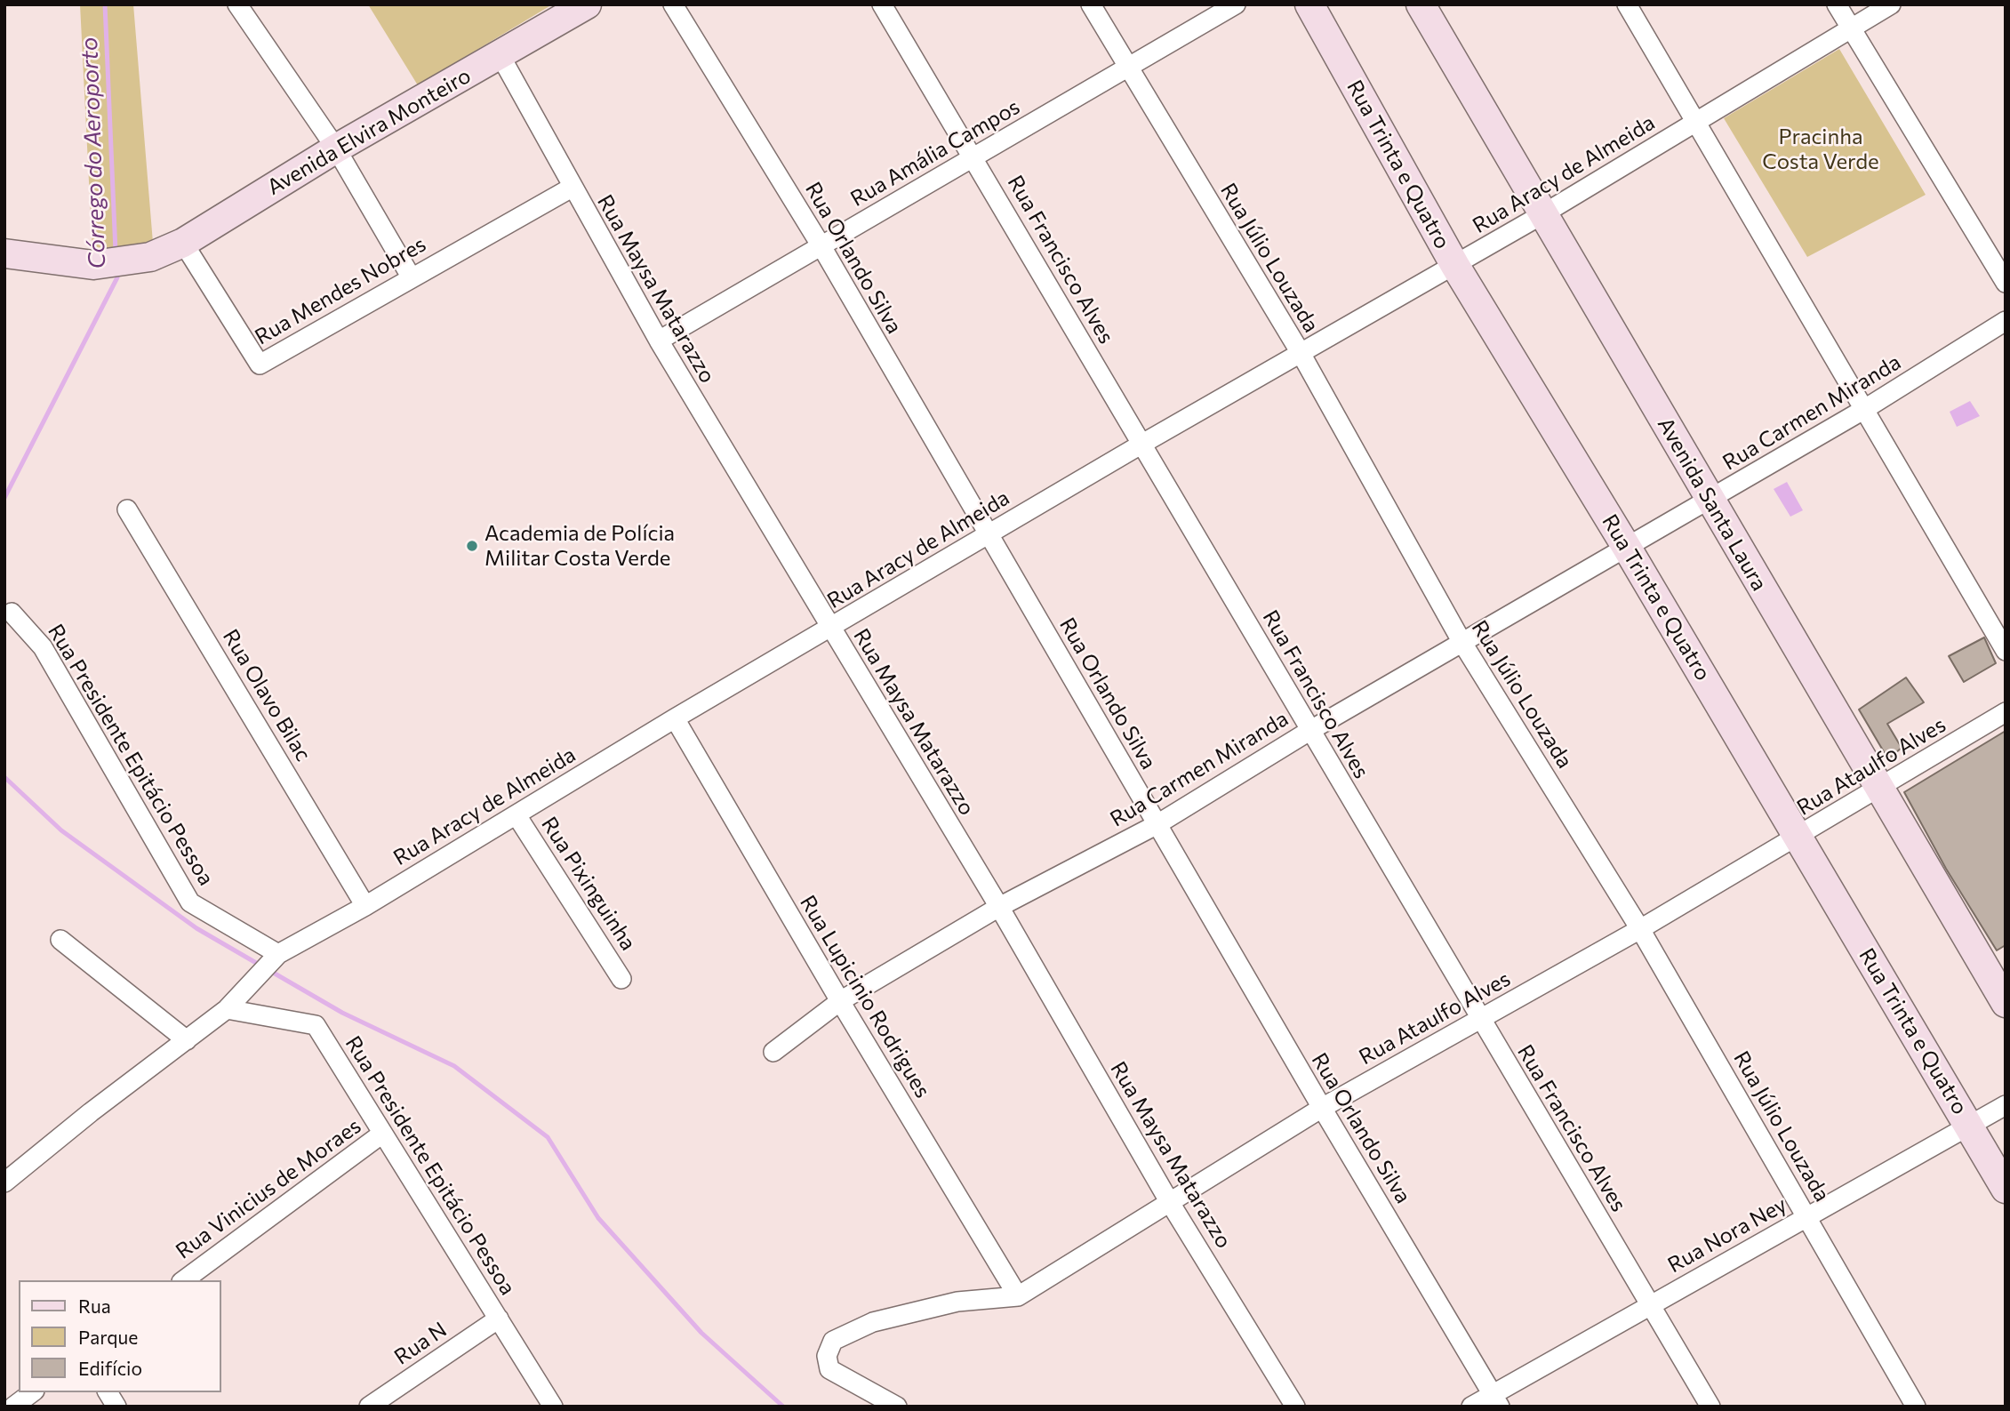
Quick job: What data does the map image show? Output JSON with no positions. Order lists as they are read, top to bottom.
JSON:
{
  "streets": {
    "street": [
      "Avenida Elvira Monteiro",
      "Rua Amália Campos",
      "Rua Trinta e Quatro",
      "Rua Aracy de Almeida",
      "Rua Orlando Silva",
      "Rua Júlio Louzada",
      "Rua Francisco Alves",
      "Rua Maysa Matarazzo",
      "Rua Mendes Nobres",
      "Rua Carmen Miranda",
      "Avenida Santa Laura",
      "Rua Olavo Bilac",
      "Rua Presidente Epitácio Pessoa",
      "Rua Ataulfo Alves",
      "Rua Pixinguinha",
      "Rua Lupicinio Rodrigues",
      "Rua Vinicius de Moraes",
      "Rua Nora Ney",
      "Rua N"
    ]
  },
  "crossings": [
    ["Avenida Elvira Monteiro", "Rua Maysa Matarazzo"],
    ["Avenida Elvira Monteiro", "Rua Mendes Nobres"],
    ["Rua Amália Campos", "Rua Orlando Silva"],
    ["Rua Amália Campos", "Rua Júlio Louzada"],
    ["Rua Amália Campos", "Rua Francisco Alves"],
    ["Rua Amália Campos", "Rua Maysa Matarazzo"],
    ["Rua Trinta e Quatro", "Rua Aracy de Almeida"],
    ["Rua Trinta e Quatro", "Rua Carmen Miranda"],
    ["Rua Trinta e Quatro", "Rua Ataulfo Alves"],
    ["Rua Trinta e Quatro", "Rua Nora Ney"],
    ["Rua Aracy de Almeida", "Rua Orlando Silva"],
    ["Rua Aracy de Almeida", "Rua Júlio Louzada"],
    ["Rua Aracy de Almeida", "Rua Francisco Alves"],
    ["Rua Aracy de Almeida", "Rua Maysa Matarazzo"],
    ["Rua Aracy de Almeida", "Avenida Santa Laura"],
    ["Rua Aracy de Almeida", "Rua Olavo Bilac"],
    ["Rua Aracy de Almeida", "Rua Presidente Epitácio Pessoa"],
    ["Rua Aracy de Almeida", "Rua Pixinguinha"],
    ["Rua Aracy de Almeida", "Rua Lupicinio Rodrigues"],
    ["Rua Orlando Silva", "Rua Carmen Miranda"],
    ["Rua Orlando Silva", "Rua Ataulfo Alves"],
    ["Rua Orlando Silva", "Rua Nora Ney"],
    ["Rua Júlio Louzada", "Rua Carmen Miranda"],
    ["Rua Júlio Louzada", "Rua Ataulfo Alves"],
    ["Rua Júlio Louzada", "Rua Nora Ney"],
    ["Rua Francisco Alves", "Rua Carmen Miranda"],
    ["Rua Francisco Alves", "Rua Ataulfo Alves"],
    ["Rua Francisco Alves", "Rua Nora Ney"],
    ["Rua Maysa Matarazzo", "Rua Mendes Nobres"],
    ["Rua Maysa Matarazzo", "Rua Carmen Miranda"],
    ["Rua Maysa Matarazzo", "Rua Ataulfo Alves"],
    ["Rua Carmen Miranda", "Avenida Santa Laura"],
    ["Rua Carmen Miranda", "Rua Lupicinio Rodrigues"],
    ["Avenida Santa Laura", "Rua Ataulfo Alves"],
    ["Rua Presidente Epitácio Pessoa", "Rua Vinicius de Moraes"],
    ["Rua Presidente Epitácio Pessoa", "Rua N"],
    ["Rua Ataulfo Alves", "Rua Lupicinio Rodrigues"]
  ],
  "water": ["Córrego do Aeroporto"],
  "parks": ["Pracinha Costa Verde"],
  "places": ["Academia de Polícia Militar Costa Verde"],
  "legend": ["Rua", "Parque", "Edifício"]
}
